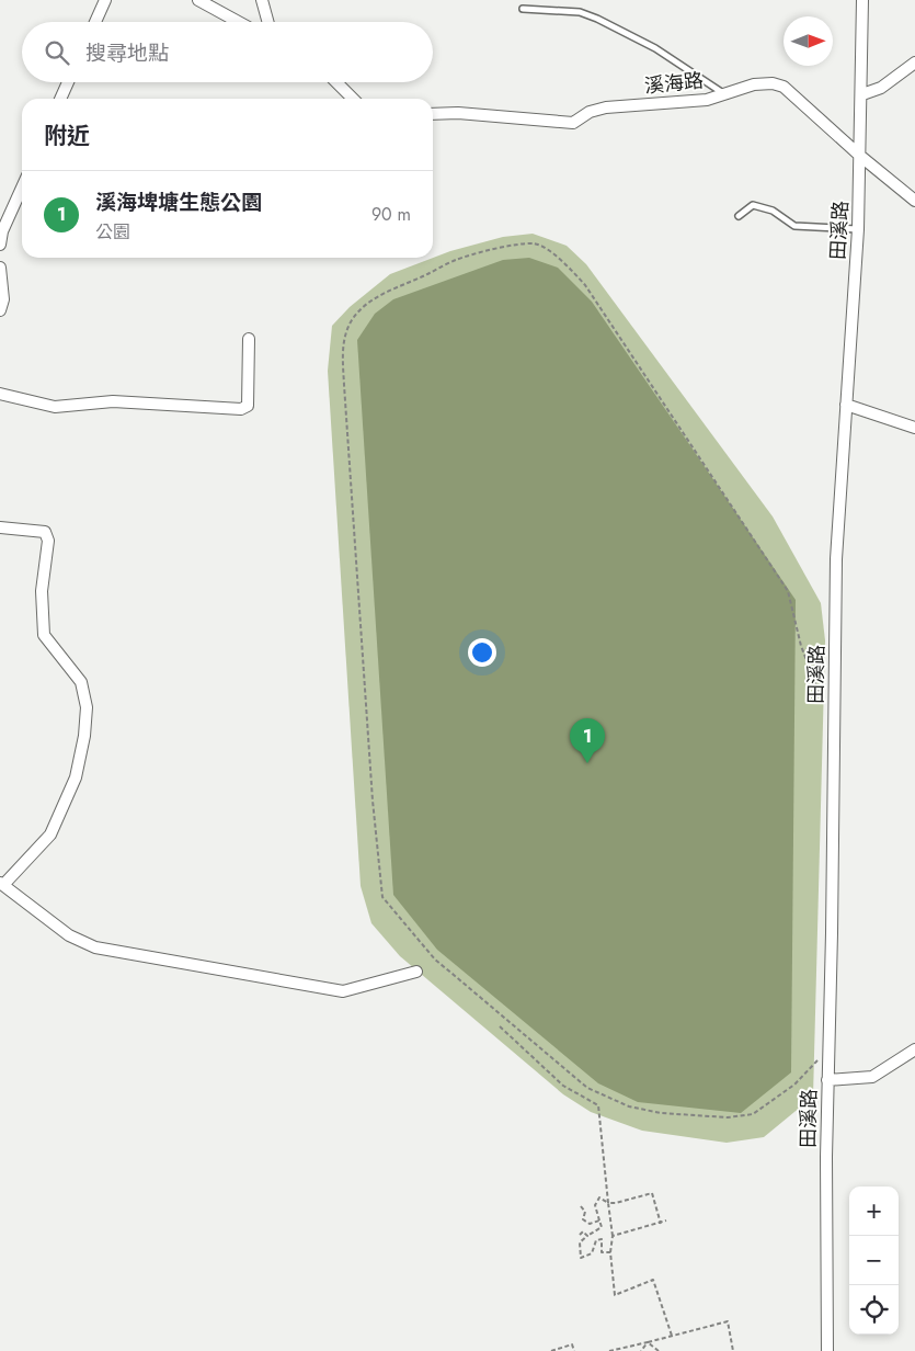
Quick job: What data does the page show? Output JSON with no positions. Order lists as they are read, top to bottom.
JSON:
{
  "streets": {
    "street": ["溪海路", "田溪路"]
  },
  "crossings": [
    ["溪海路", "田溪路"]
  ],
  "north": "right",
  "page": {
    "search": "搜尋地點",
    "heading": "附近",
    "list": [
      {
        "mark": "1",
        "name": "溪海埤塘生態公園",
        "note": "公園",
        "value": "90 m"
      }
    ],
    "pins": "1",
    "map_buttons": ["+", "−"]
  }
}
